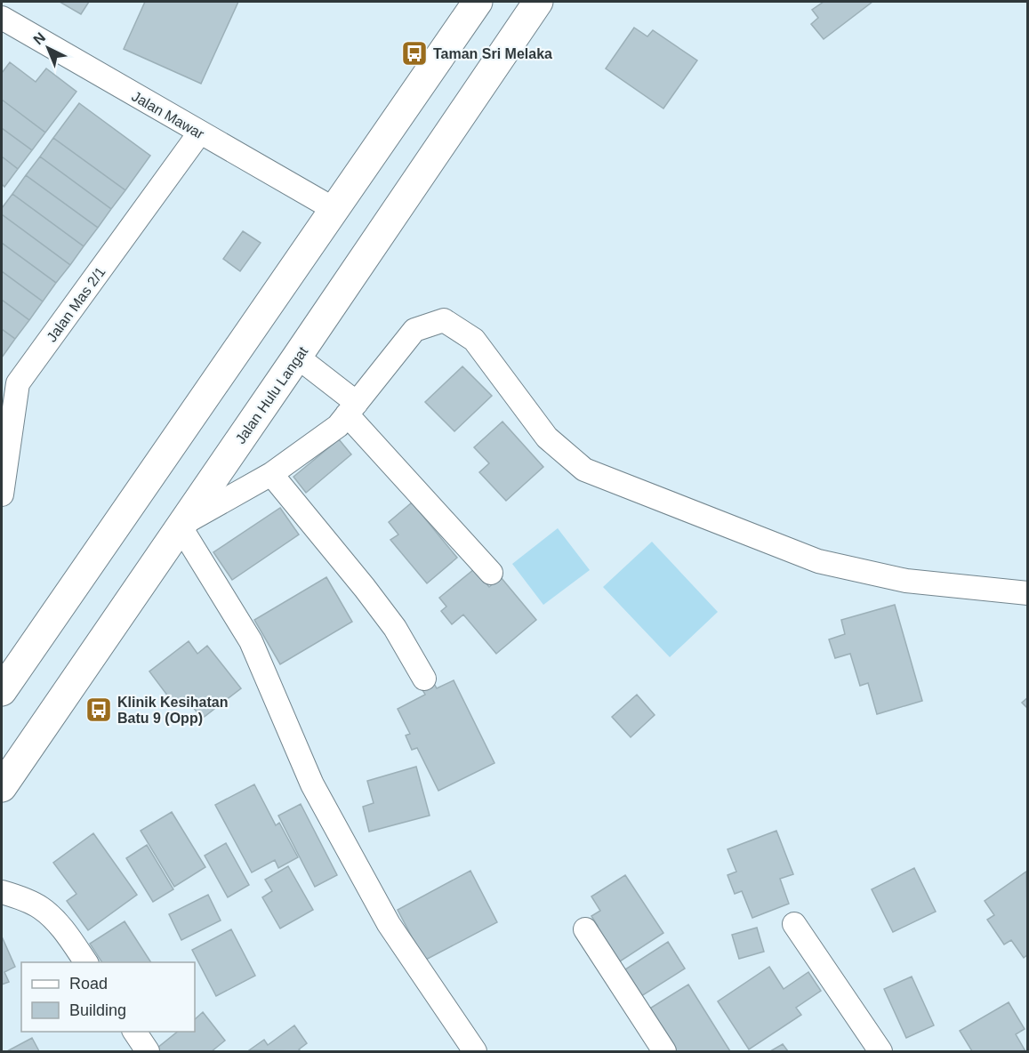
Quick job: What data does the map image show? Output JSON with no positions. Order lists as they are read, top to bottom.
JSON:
{
  "streets": {
    "main road": ["Jalan Hulu Langat"],
    "street": ["Jalan Mawar", "Jalan Mas 2/1"]
  },
  "crossings": [
    ["Jalan Mawar", "Jalan Mas 2/1"]
  ],
  "places": {
    "bus stop": ["Taman Sri Melaka", "Klinik Kesihatan Batu 9 (Opp)"]
  },
  "legend": ["Road", "Building"],
  "north": "top left"
}
